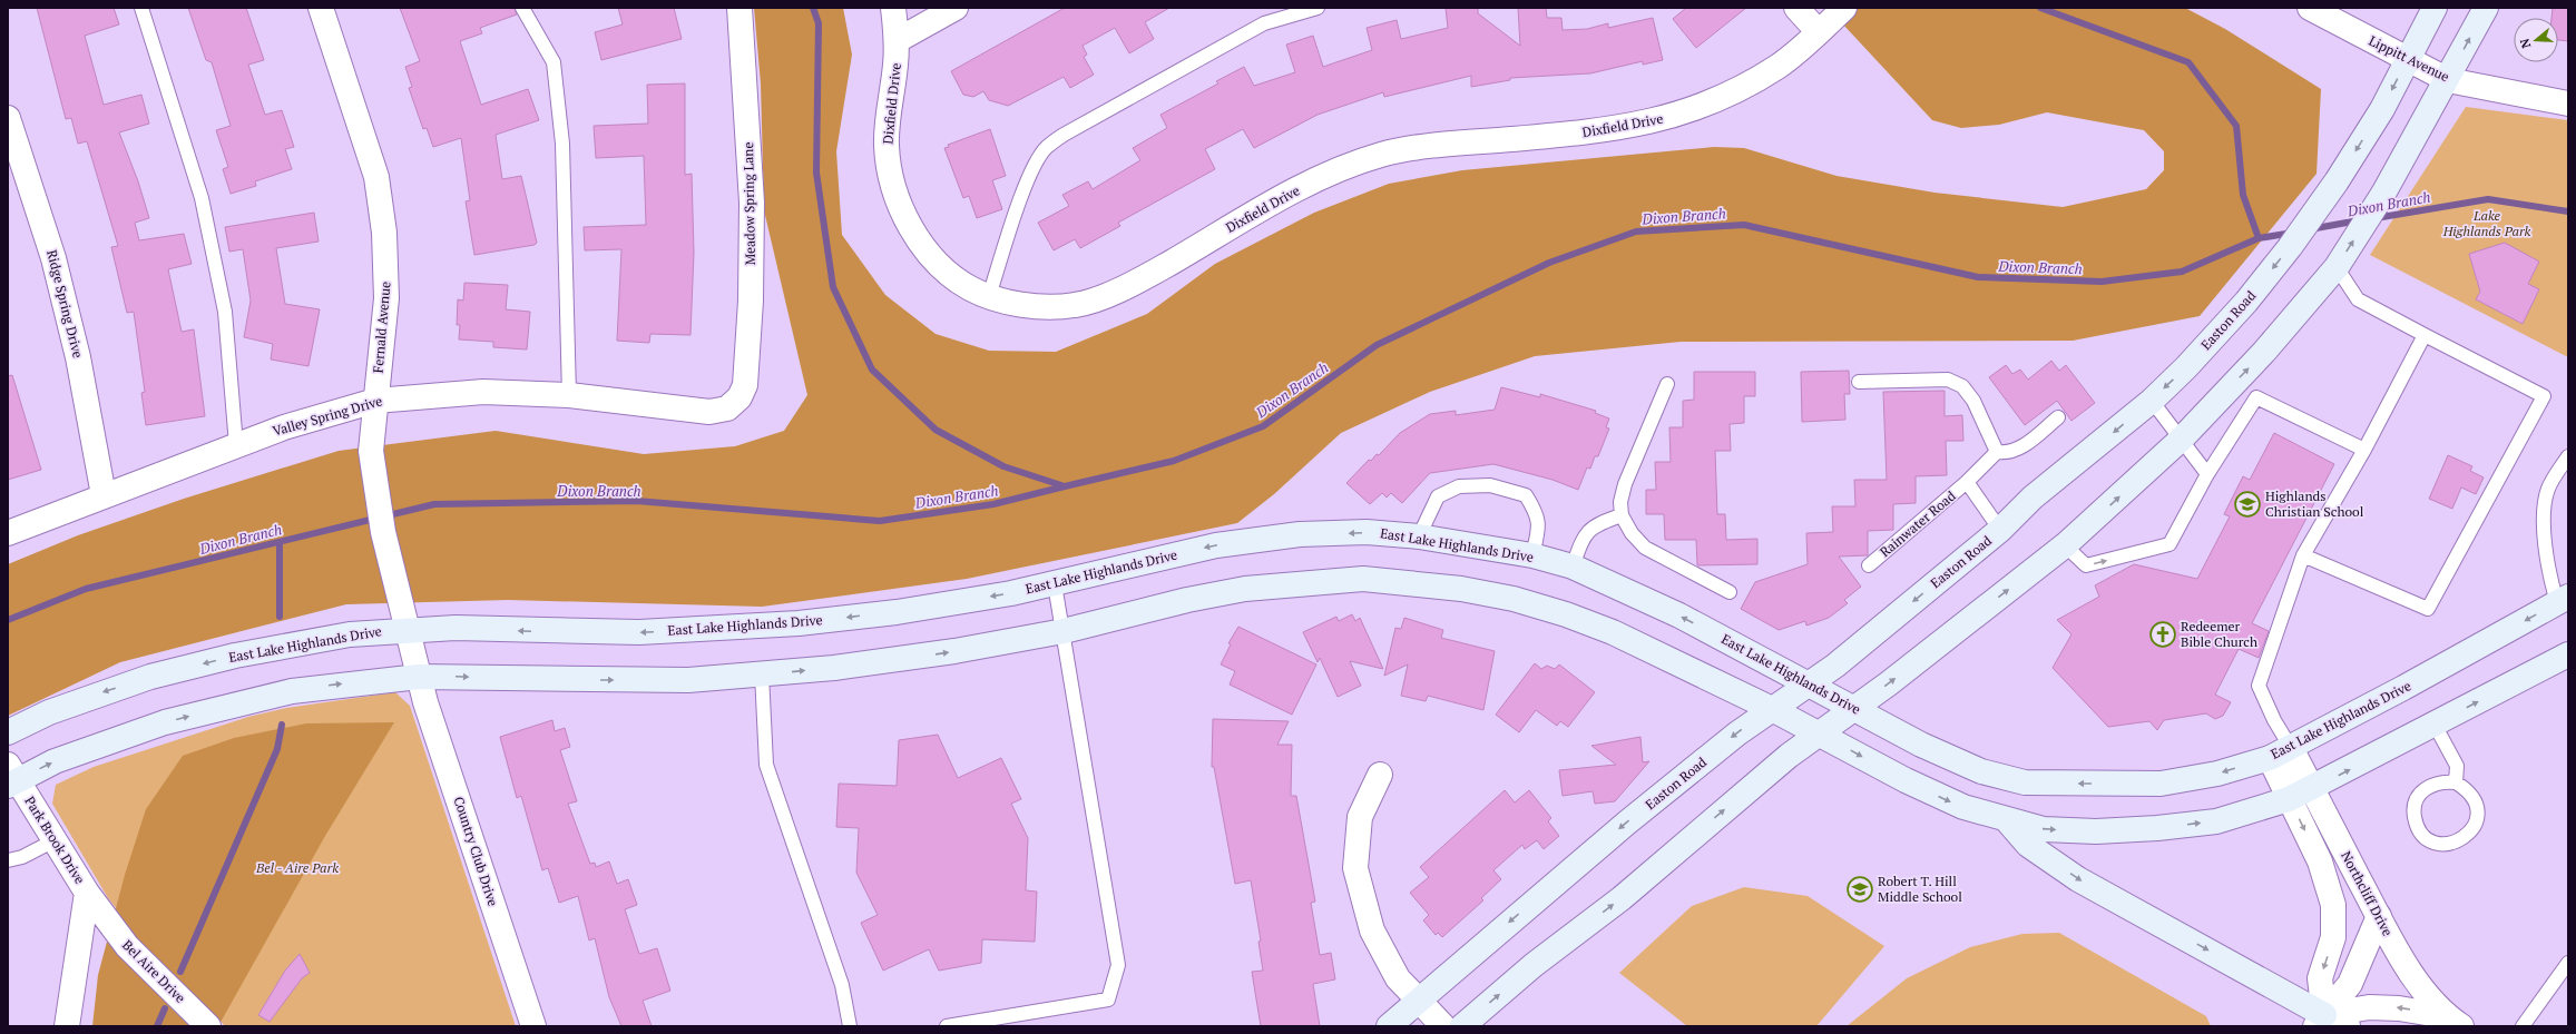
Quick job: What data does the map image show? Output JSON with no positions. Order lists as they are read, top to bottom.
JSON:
{
  "streets": {
    "main road": ["Easton Road", "East Lake Highlands Drive"],
    "street": [
      "Lippitt Avenue",
      "Dixfield Drive",
      "Meadow Spring Lane",
      "Ridge Spring Drive",
      "Fernald Avenue",
      "Valley Spring Drive",
      "Park Brook Drive",
      "Country Club Drive",
      "Northcliff Drive",
      "Bel Aire Drive"
    ],
    "lane": ["Rainwater Road"]
  },
  "crossings": [
    ["Lippitt Avenue", "Easton Road"],
    ["Meadow Spring Lane", "Valley Spring Drive"],
    ["Ridge Spring Drive", "Valley Spring Drive"],
    ["Easton Road", "Rainwater Road"],
    ["Easton Road", "East Lake Highlands Drive"],
    ["Fernald Avenue", "Valley Spring Drive"],
    ["Fernald Avenue", "East Lake Highlands Drive"],
    ["Fernald Avenue", "Country Club Drive"],
    ["East Lake Highlands Drive", "Northcliff Drive"],
    ["Park Brook Drive", "Bel Aire Drive"]
  ],
  "water": ["Dixon Branch"],
  "parks": ["Lake Highlands Park", "Bel - Aire Park"],
  "places": {
    "school or university": ["Highlands Christian School", "Robert T. Hill Middle School"],
    "church": ["Redeemer Bible Church"]
  },
  "north": "left"
}
